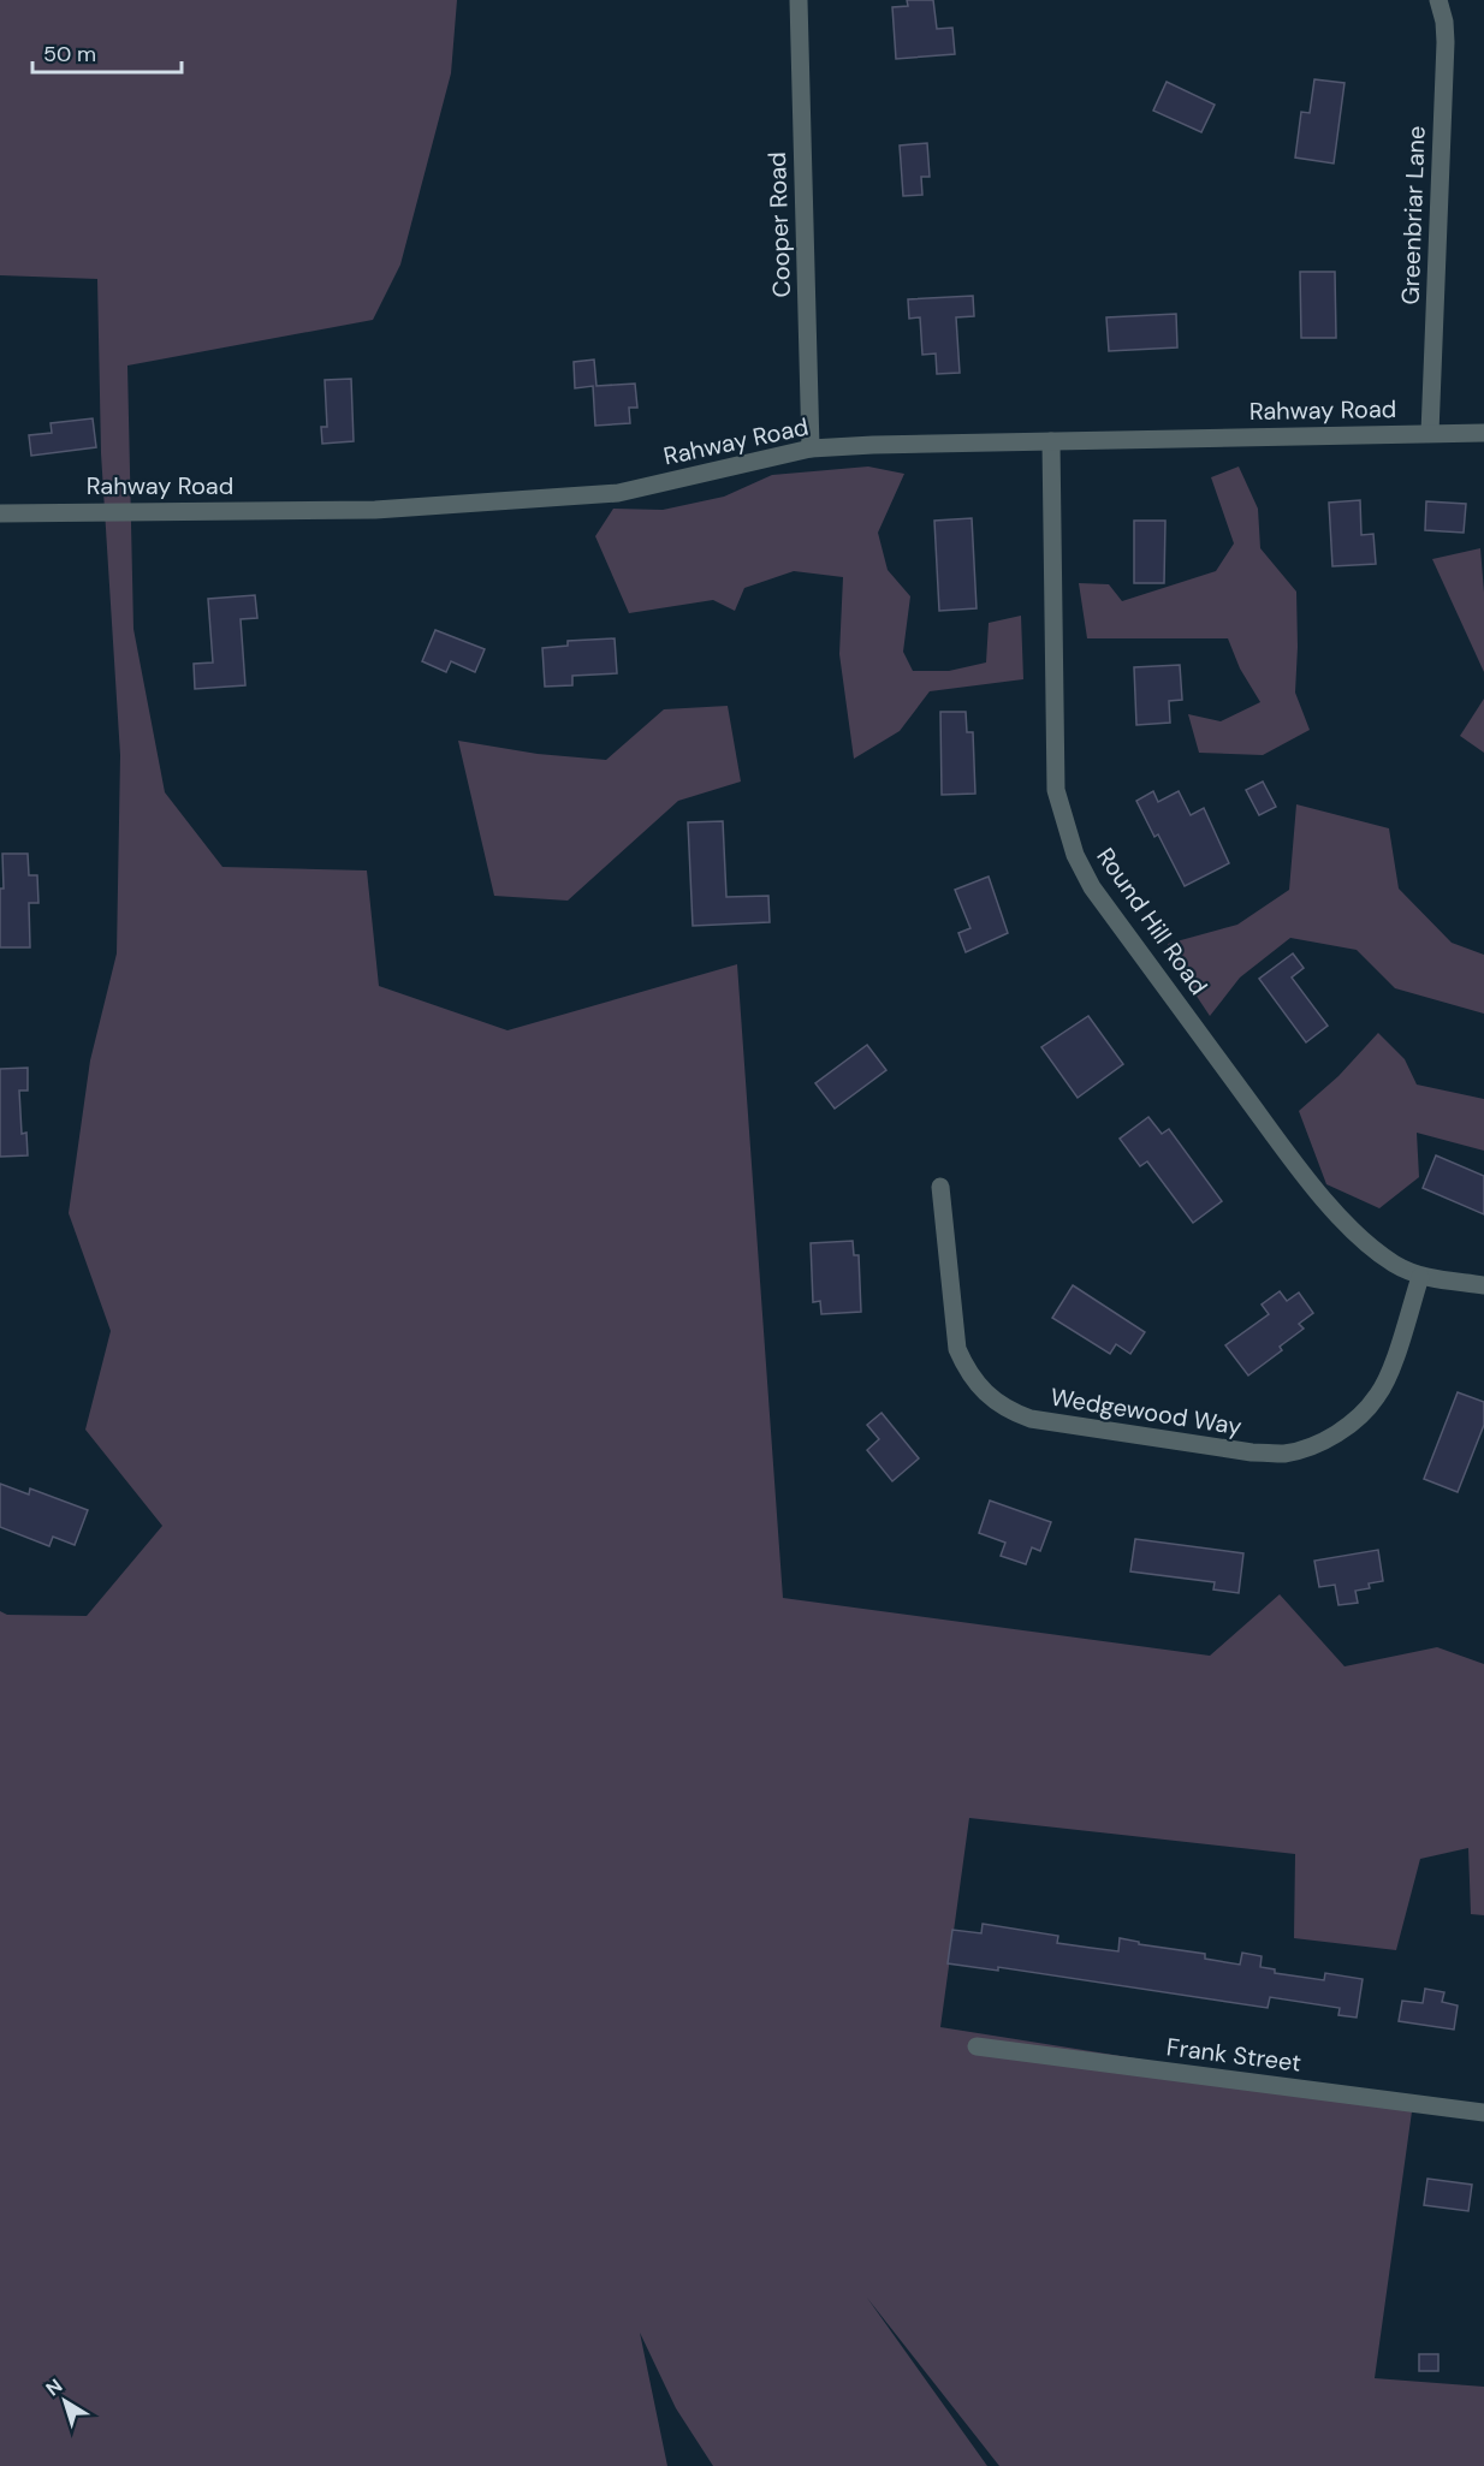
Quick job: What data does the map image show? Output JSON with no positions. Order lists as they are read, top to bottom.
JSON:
{
  "streets": {
    "street": [
      "Greenbriar Lane",
      "Cooper Road",
      "Rahway Road",
      "Round Hill Road",
      "Wedgewood Way",
      "Frank Street"
    ]
  },
  "crossings": [
    ["Greenbriar Lane", "Rahway Road"],
    ["Cooper Road", "Rahway Road"],
    ["Rahway Road", "Round Hill Road"],
    ["Round Hill Road", "Wedgewood Way"]
  ],
  "scale_bar": "50 m",
  "north": "top left"
}
